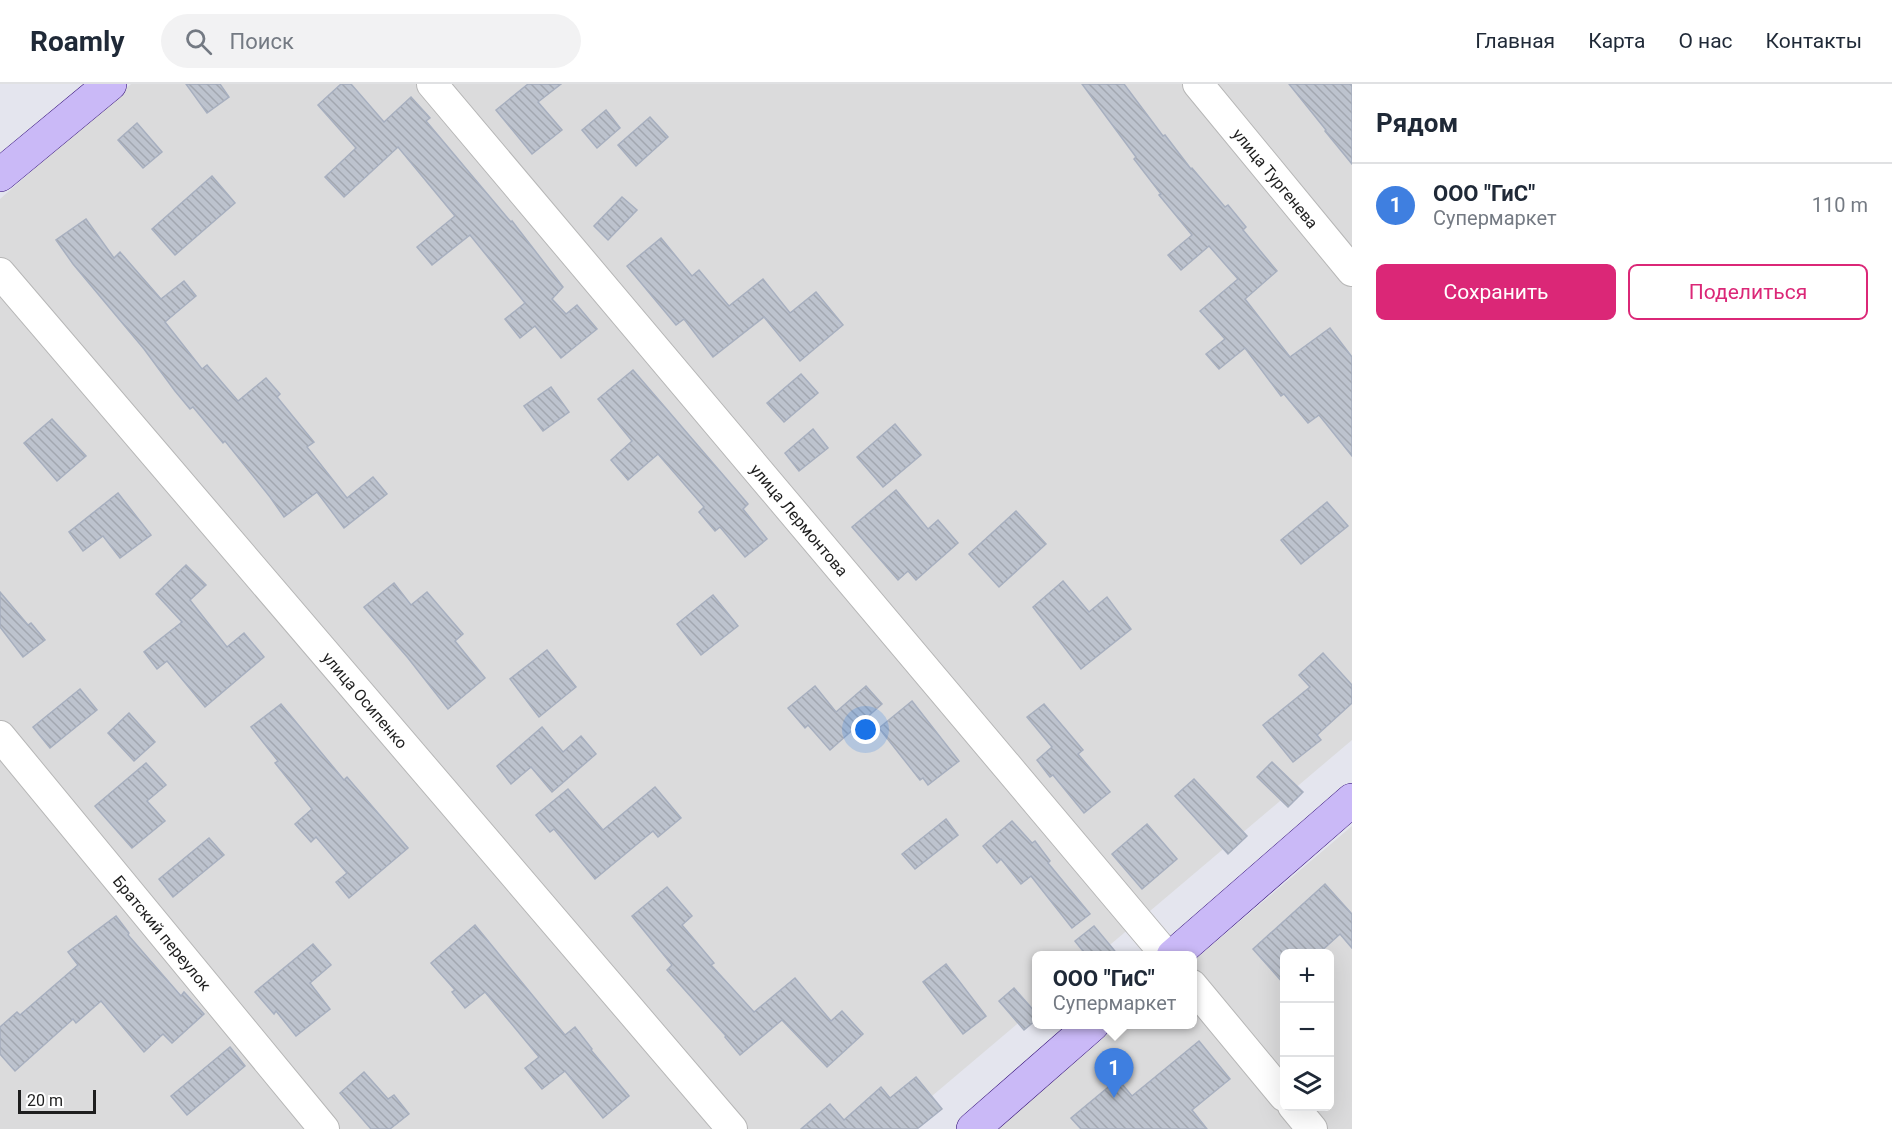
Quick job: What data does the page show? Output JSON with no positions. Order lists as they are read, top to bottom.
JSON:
{
  "streets": {
    "street": [
      "улица Тургенева",
      "улица Лермонтова",
      "улица Осипенко",
      "Братский переулок"
    ]
  },
  "scale_bar": "20 m",
  "page": {
    "header": "Roamly",
    "search": "Поиск",
    "nav": [
      "Главная",
      "Карта",
      "О нас",
      "Контакты"
    ],
    "heading": "Рядом",
    "list": [
      {
        "mark": "1",
        "name": "ООО \"ГиС\"",
        "note": "Супермаркет",
        "value": "110 m"
      }
    ],
    "buttons": ["Сохранить", "Поделиться"],
    "map_buttons": ["+", "−"],
    "popup": ["ООО \"ГиС\"", "Супермаркет"],
    "pins": "1",
    "scale": "20 m"
  }
}
